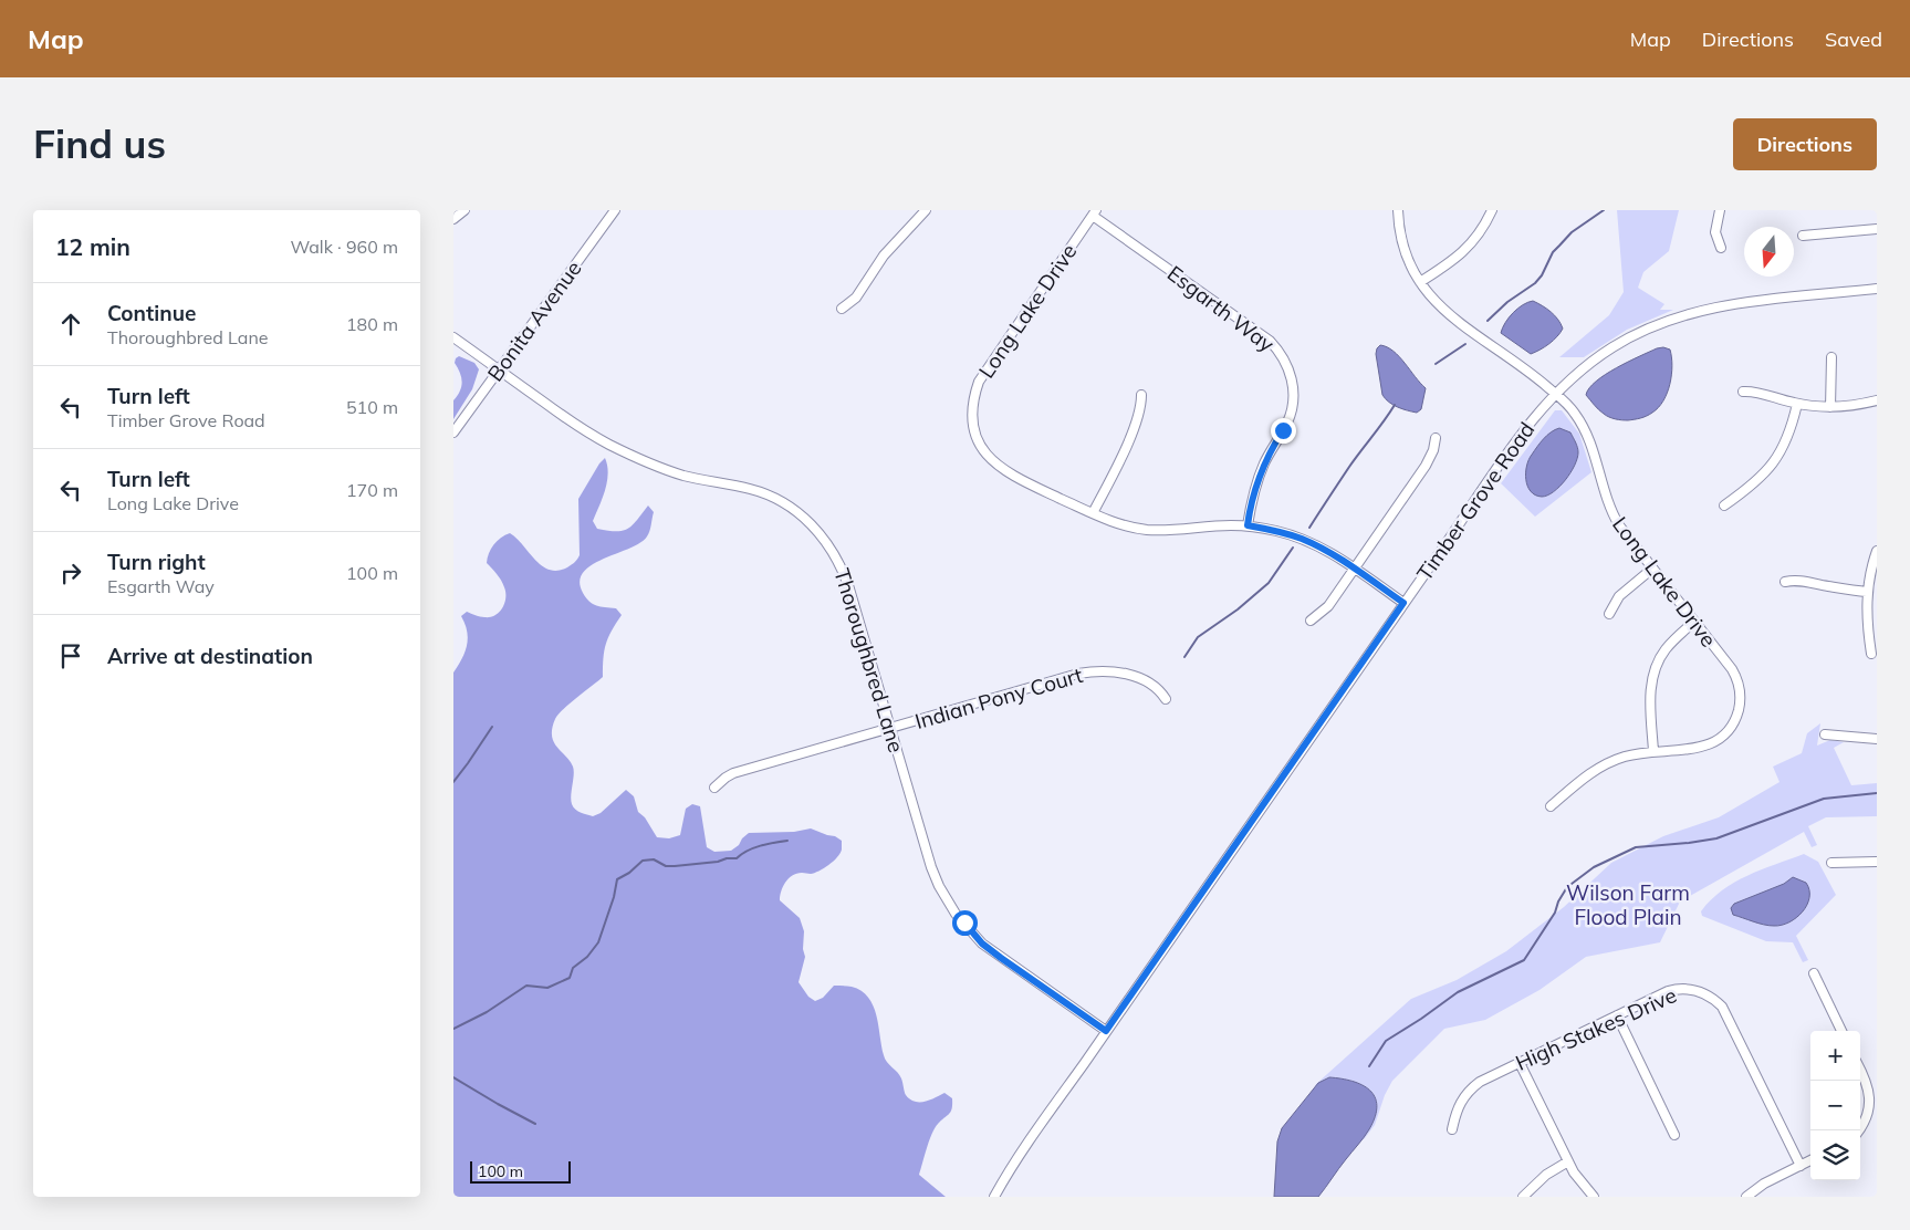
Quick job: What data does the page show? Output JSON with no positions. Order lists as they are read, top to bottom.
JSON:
{
  "streets": {
    "street": [
      "Esgarth Way",
      "Long Lake Drive",
      "Bonita Avenue",
      "Timber Grove Road",
      "Thoroughbred Lane",
      "Indian Pony Court",
      "High Stakes Drive"
    ]
  },
  "crossings": [
    ["Esgarth Way", "Long Lake Drive"],
    ["Long Lake Drive", "Timber Grove Road"],
    ["Bonita Avenue", "Thoroughbred Lane"],
    ["Timber Grove Road", "Thoroughbred Lane"],
    ["Thoroughbred Lane", "Indian Pony Court"]
  ],
  "parks": ["Wilson Farm Flood Plain"],
  "scale_bar": "100 m",
  "north": "bottom",
  "page": {
    "header": "Map",
    "nav": ["Map", "Directions", "Saved"],
    "buttons": "Directions",
    "title": "Find us",
    "heading": ["12 min", "Walk · 960 m"],
    "list": [
      ["Continue", "Thoroughbred Lane", "180 m"],
      ["Turn left", "Timber Grove Road", "510 m"],
      ["Turn left", "Long Lake Drive", "170 m"],
      ["Turn right", "Esgarth Way", "100 m"],
      "Arrive at destination"
    ],
    "map_buttons": ["+", "−"],
    "scale": "100 m"
  }
}
